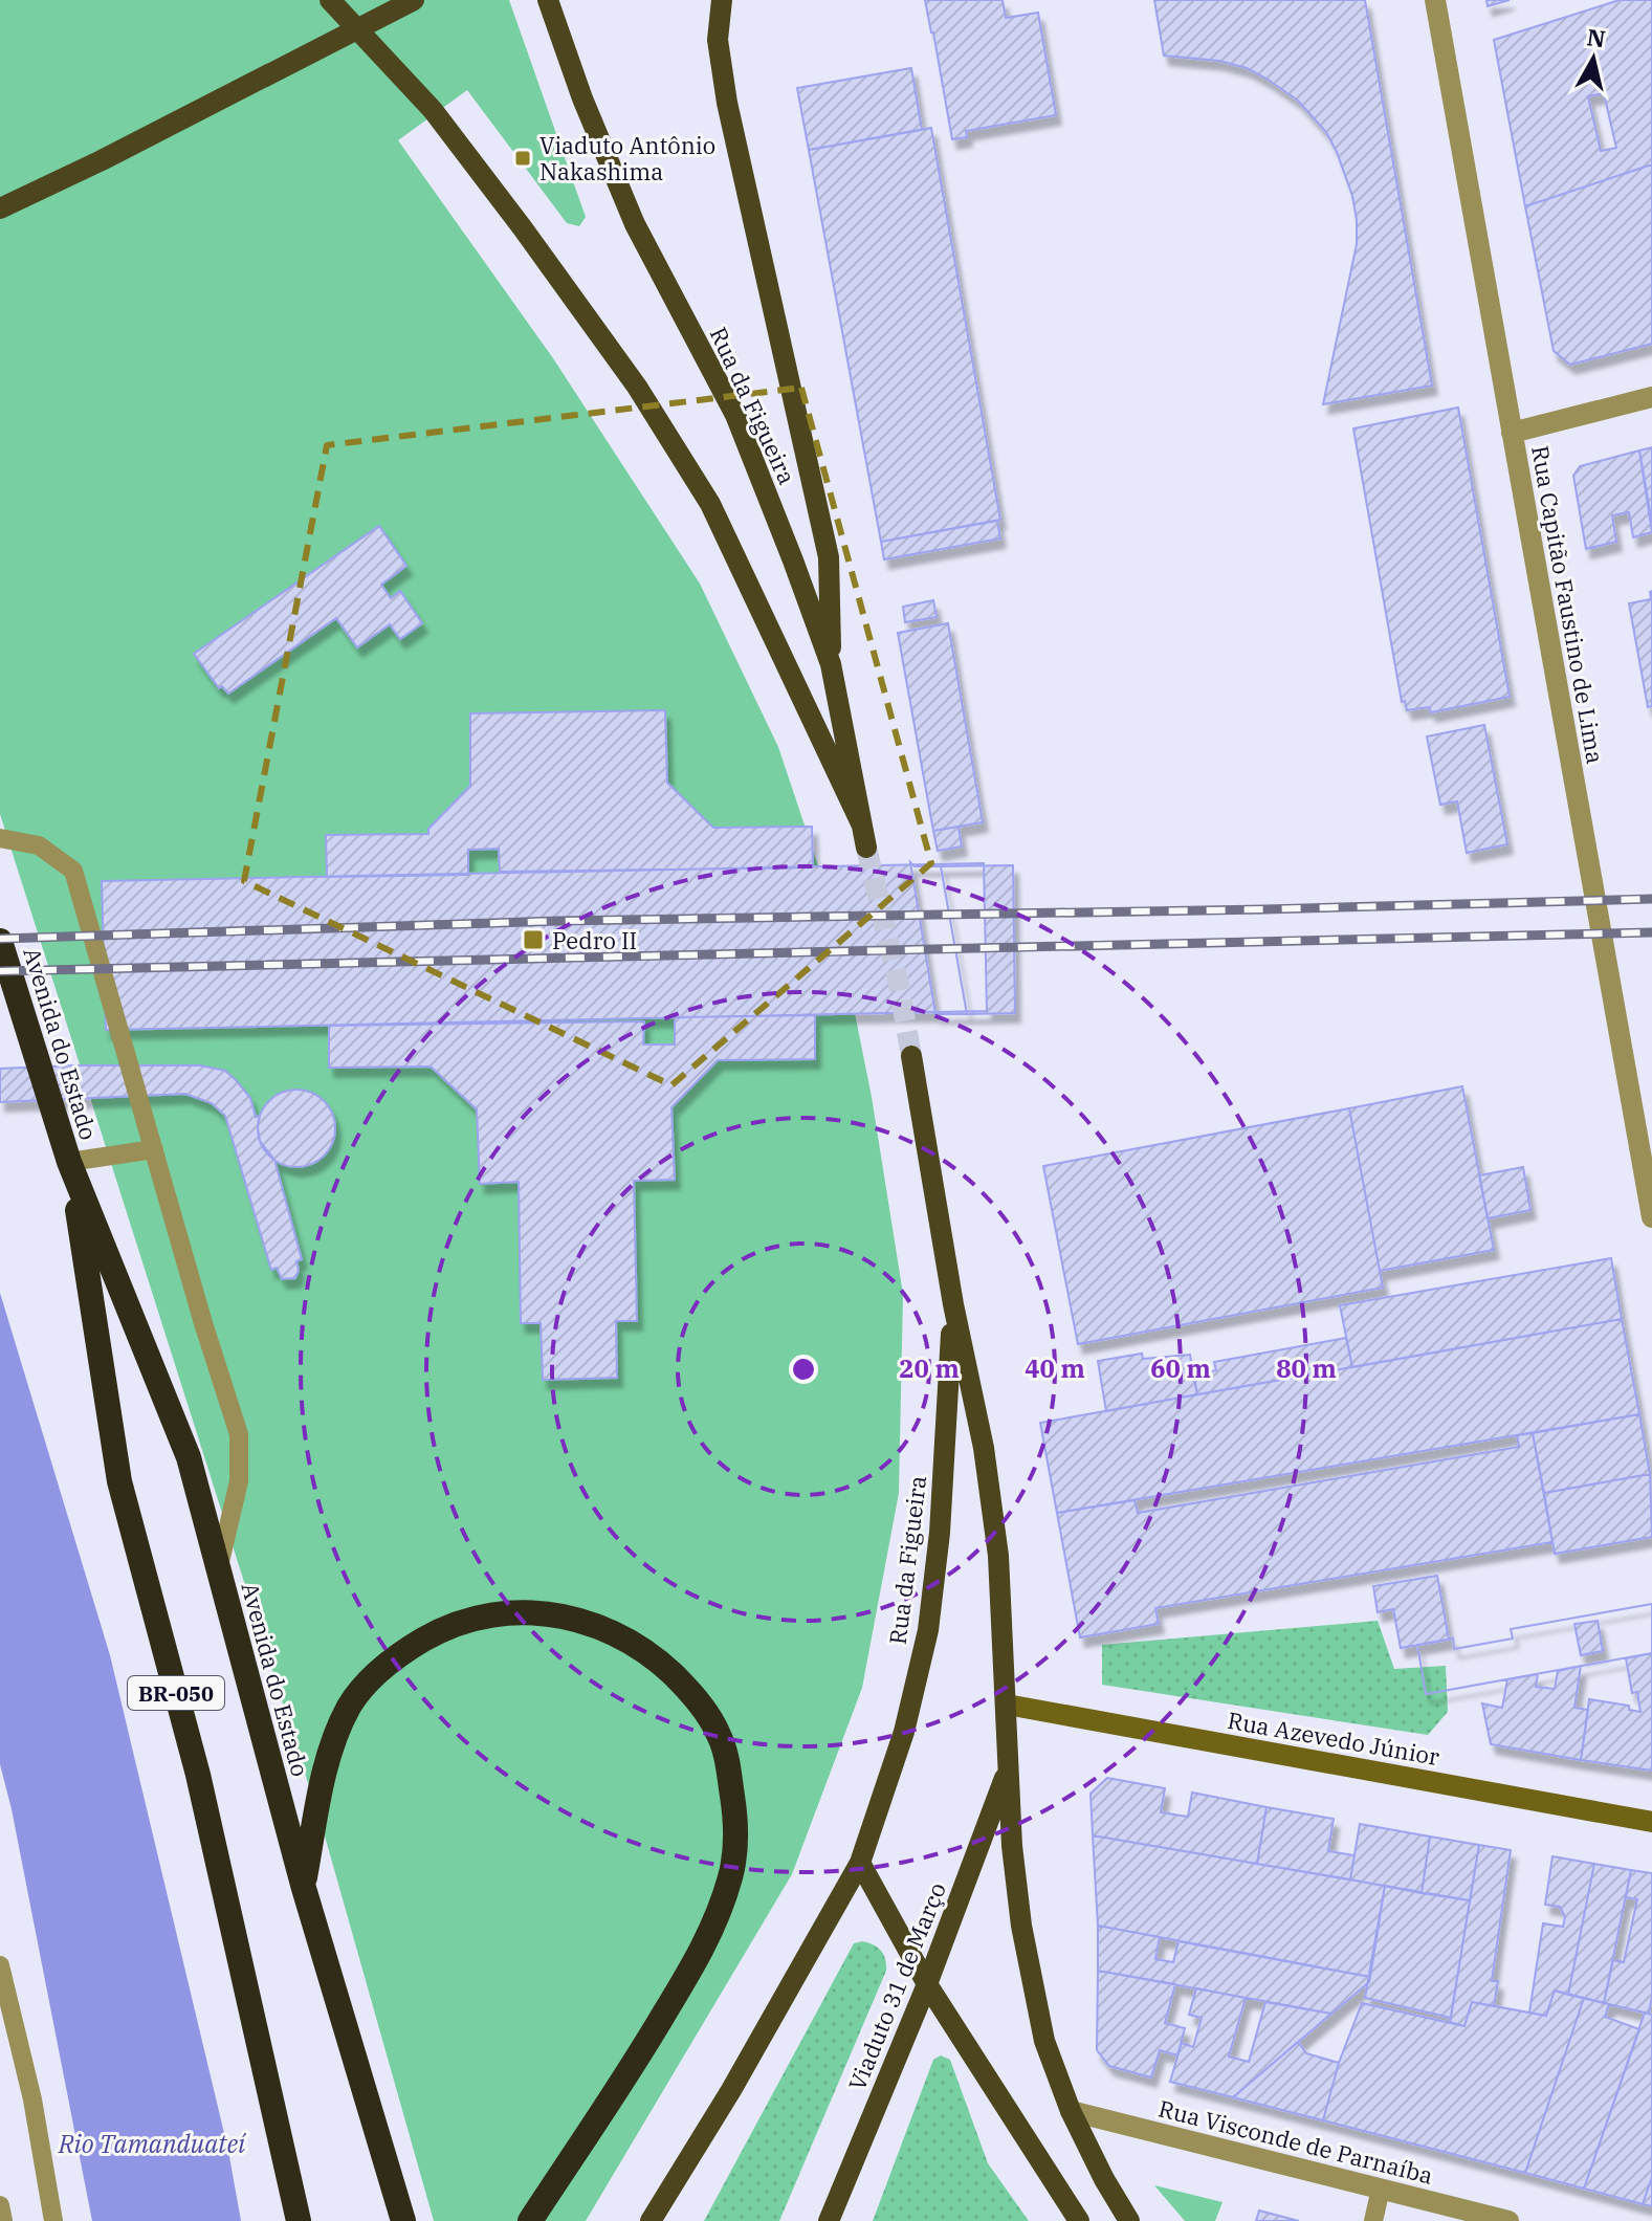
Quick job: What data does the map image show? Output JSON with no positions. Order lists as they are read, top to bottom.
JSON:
{
  "streets": {
    "highway": ["Avenida do Estado", "BR-050"],
    "main road": ["Rua da Figueira", "Viaduto 31 de Março"],
    "street": ["Rua Capitão Faustino de Lima", "Rua Azevedo Júnior", "Rua Visconde de Parnaíba"]
  },
  "crossings": [
    ["Rua da Figueira", "Rua Azevedo Júnior"],
    ["Rua da Figueira", "Viaduto 31 de Março"],
    ["Rua da Figueira", "Rua Visconde de Parnaíba"]
  ],
  "water": ["Rio Tamanduateí"],
  "places": {
    "transit": ["Viaduto Antônio Nakashima", "Pedro II"]
  },
  "north": "top",
  "rings": [
    "20 m",
    "40 m",
    "60 m",
    "80 m"
  ]
}
